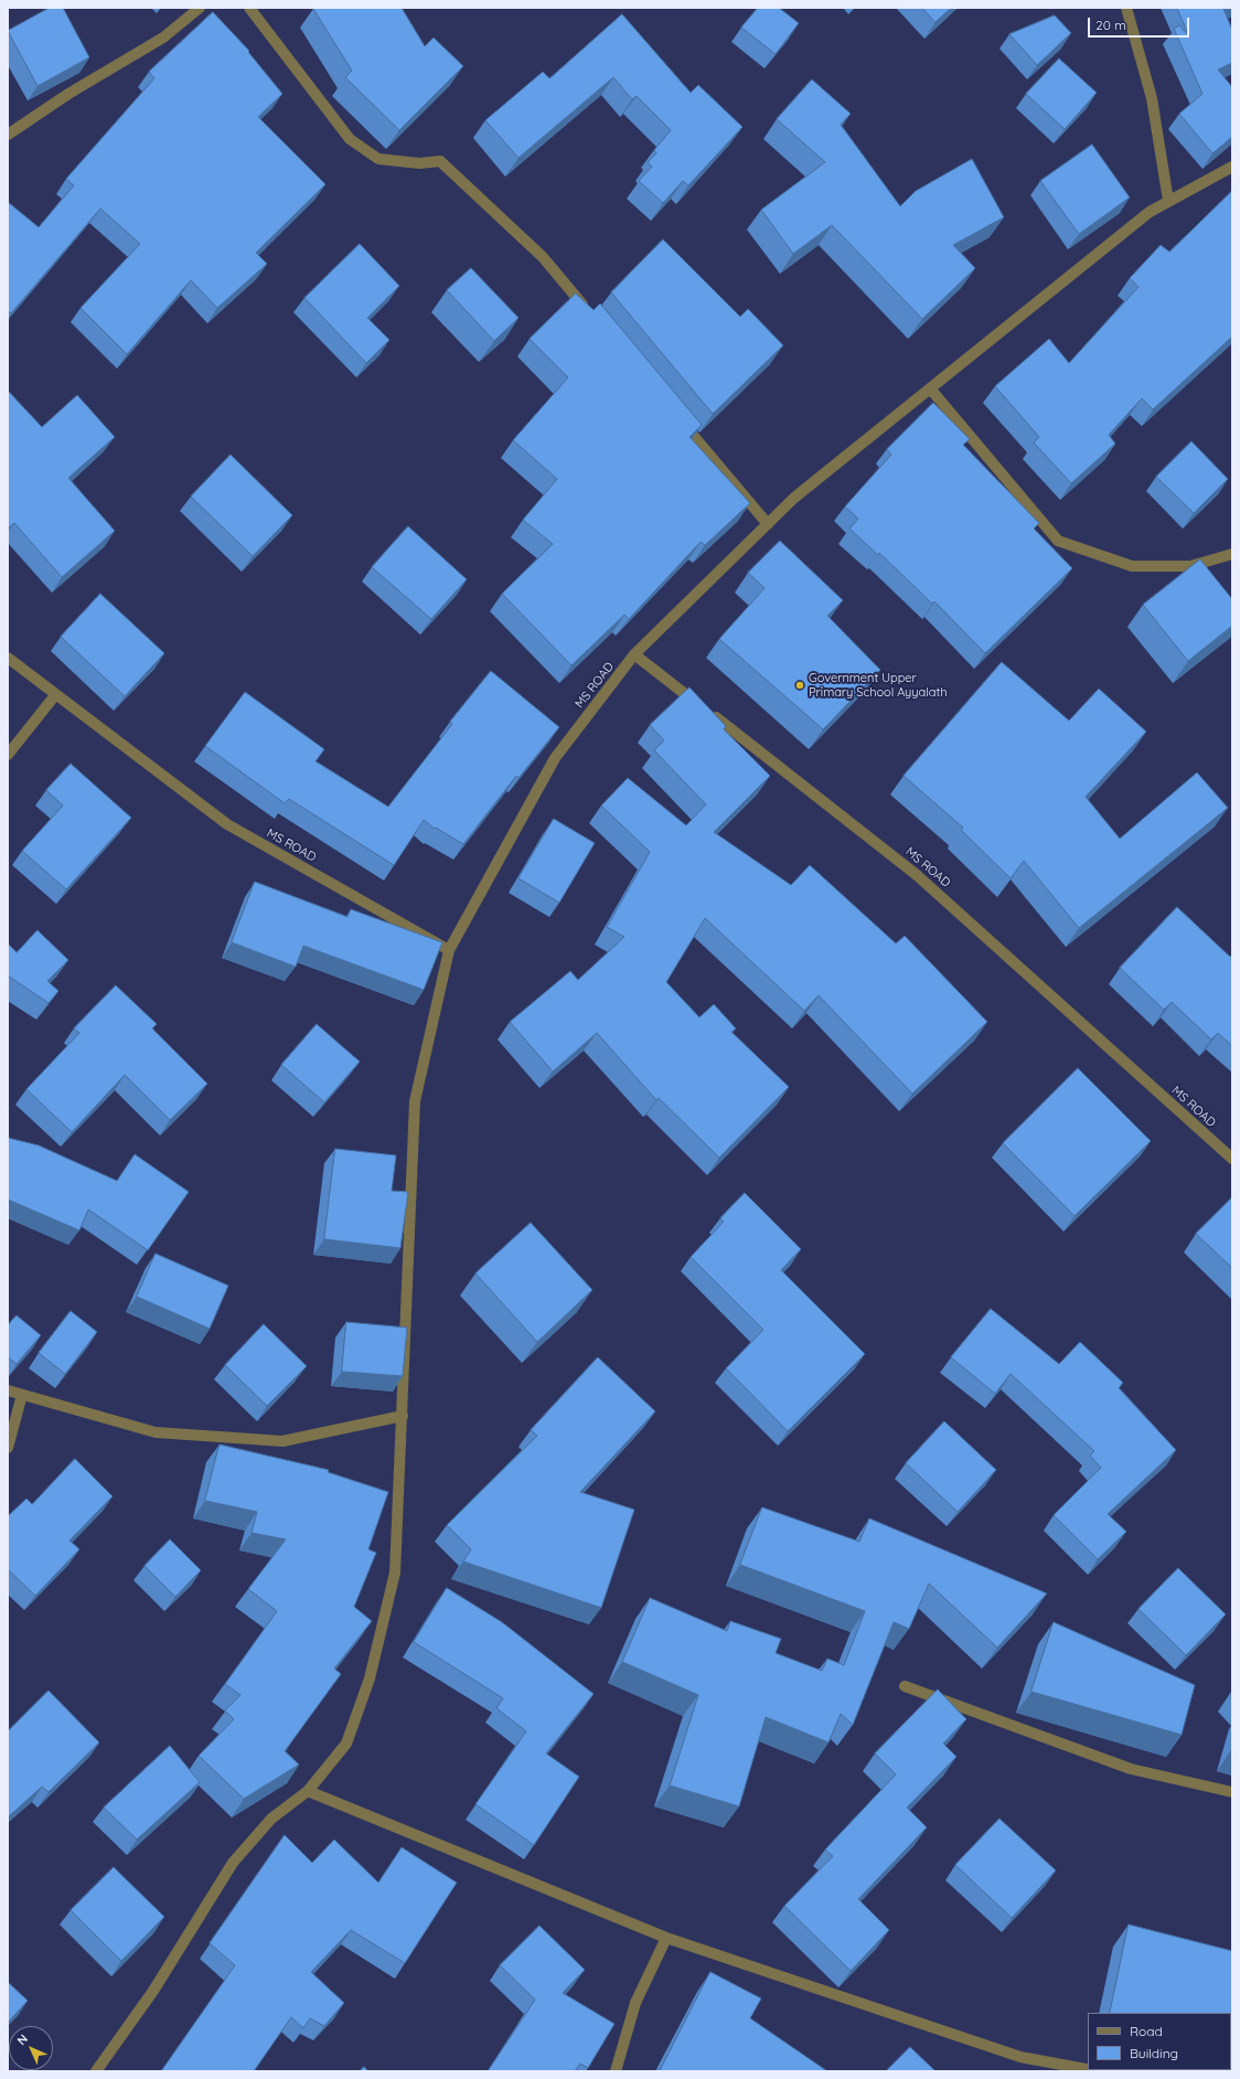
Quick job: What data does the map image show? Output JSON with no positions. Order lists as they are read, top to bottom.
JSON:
{
  "streets": {
    "street": ["MS ROAD"]
  },
  "places": ["Government Upper Primary School Ayyalath"],
  "legend": ["Road", "Building"],
  "scale_bar": "20 m",
  "north": "top left"
}
